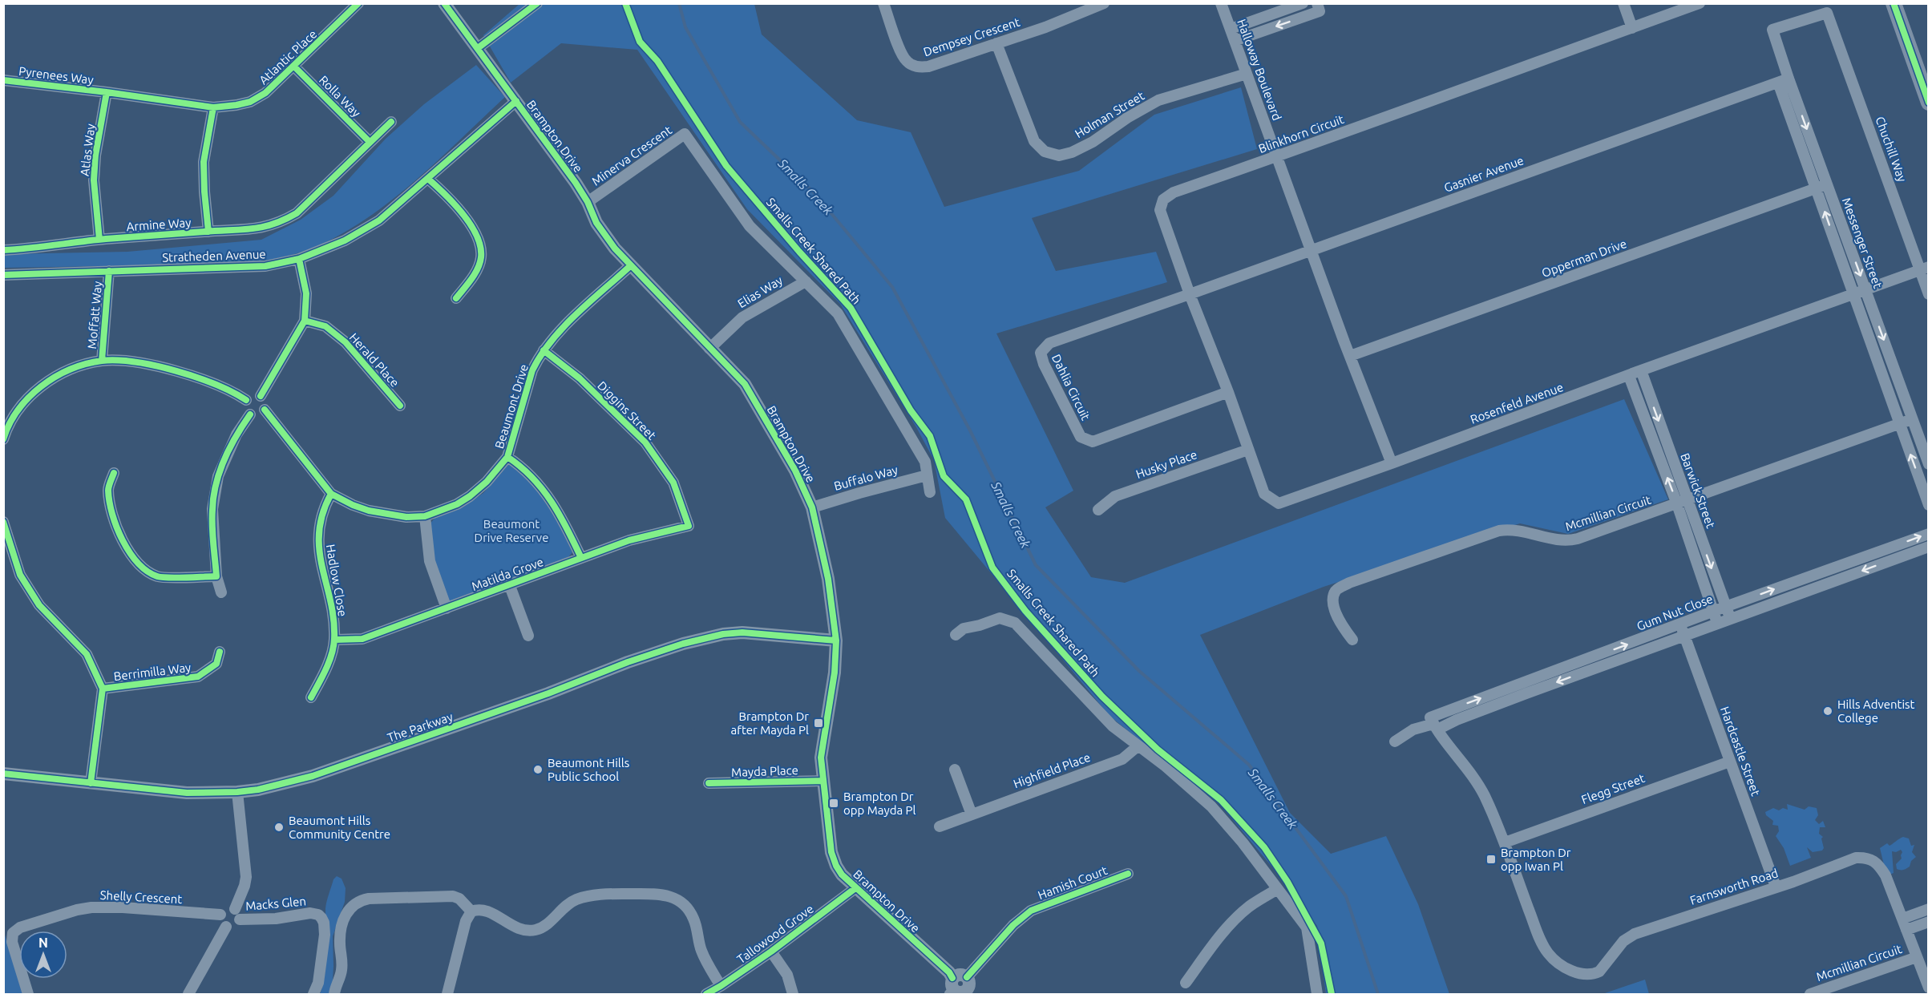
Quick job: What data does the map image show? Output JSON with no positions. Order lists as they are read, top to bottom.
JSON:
{
  "streets": {
    "street": [
      "Dempsey Crescent",
      "Atlantic Place",
      "Halloway Boulevard",
      "Pyrenees Way",
      "Rolla Way",
      "Holman Street",
      "Blinkhorn Circuit",
      "Brampton Drive",
      "Chuchill Way",
      "Atlas Way",
      "Minerva Crescent",
      "Gasnier Avenue",
      "Armine Way",
      "Messenger Street",
      "Stratheden Avenue",
      "Opperman Drive",
      "Elias Way",
      "Moffatt Way",
      "Herald Place",
      "Dahlia Circuit",
      "Rosenfeld Avenue",
      "Beaumont Drive",
      "Diggins Street",
      "Husky Place",
      "Buffalo Way",
      "Barwick Street",
      "Mcmillian Circuit",
      "Matilda Grove",
      "Hadlow Close",
      "Gum Nut Close",
      "Berrimilla Way",
      "The Parkway",
      "Hardcastle Street",
      "Highfield Place",
      "Mayda Place",
      "Flegg Street",
      "Hamish Court",
      "Farnsworth Road",
      "Shelly Crescent",
      "Macks Glen",
      "Tallowood Grove"
    ],
    "cycle path": ["Smalls Creek Shared Path"]
  },
  "crossings": [
    ["Dempsey Crescent", "Holman Street"],
    ["Atlantic Place", "Pyrenees Way"],
    ["Atlantic Place", "Rolla Way"],
    ["Atlantic Place", "Atlas Way"],
    ["Halloway Boulevard", "Holman Street"],
    ["Halloway Boulevard", "Blinkhorn Circuit"],
    ["Halloway Boulevard", "Gasnier Avenue"],
    ["Pyrenees Way", "Atlas Way"],
    ["Rolla Way", "Armine Way"],
    ["Blinkhorn Circuit", "Gasnier Avenue"],
    ["Blinkhorn Circuit", "Dahlia Circuit"],
    ["Blinkhorn Circuit", "Rosenfeld Avenue"],
    ["Blinkhorn Circuit", "Husky Place"],
    ["Brampton Drive", "Minerva Crescent"],
    ["Brampton Drive", "Stratheden Avenue"],
    ["Brampton Drive", "Elias Way"],
    ["Brampton Drive", "Beaumont Drive"],
    ["Brampton Drive", "Buffalo Way"],
    ["Brampton Drive", "The Parkway"],
    ["Brampton Drive", "Mayda Place"],
    ["Brampton Drive", "Hamish Court"],
    ["Brampton Drive", "Tallowood Grove"],
    ["Chuchill Way", "Messenger Street"],
    ["Chuchill Way", "Rosenfeld Avenue"],
    ["Atlas Way", "Armine Way"],
    ["Minerva Crescent", "Elias Way"],
    ["Minerva Crescent", "Buffalo Way"],
    ["Gasnier Avenue", "Messenger Street"],
    ["Gasnier Avenue", "Dahlia Circuit"],
    ["Messenger Street", "Opperman Drive"],
    ["Messenger Street", "Rosenfeld Avenue"],
    ["Messenger Street", "Mcmillian Circuit"],
    ["Stratheden Avenue", "Moffatt Way"],
    ["Rosenfeld Avenue", "Husky Place"],
    ["Rosenfeld Avenue", "Barwick Street"],
    ["Beaumont Drive", "Diggins Street"],
    ["Beaumont Drive", "Hadlow Close"],
    ["Diggins Street", "Matilda Grove"],
    ["Barwick Street", "Mcmillian Circuit"],
    ["Barwick Street", "Gum Nut Close"],
    ["Matilda Grove", "Hadlow Close"],
    ["Gum Nut Close", "Hardcastle Street"],
    ["Hardcastle Street", "Flegg Street"],
    ["Hardcastle Street", "Farnsworth Road"],
    ["Flegg Street", "Farnsworth Road"],
    ["Shelly Crescent", "Macks Glen"]
  ],
  "water": ["Smalls Creek"],
  "parks": ["Beaumont Drive Reserve"],
  "places": {
    "other": ["Hills Adventist College", "Beaumont Hills Public School", "Beaumont Hills Community Centre"],
    "transit": ["Brampton Dr after Mayda Pl", "Brampton Dr opp Mayda Pl", "Brampton Dr opp Iwan Pl"]
  },
  "north": "top"
}
